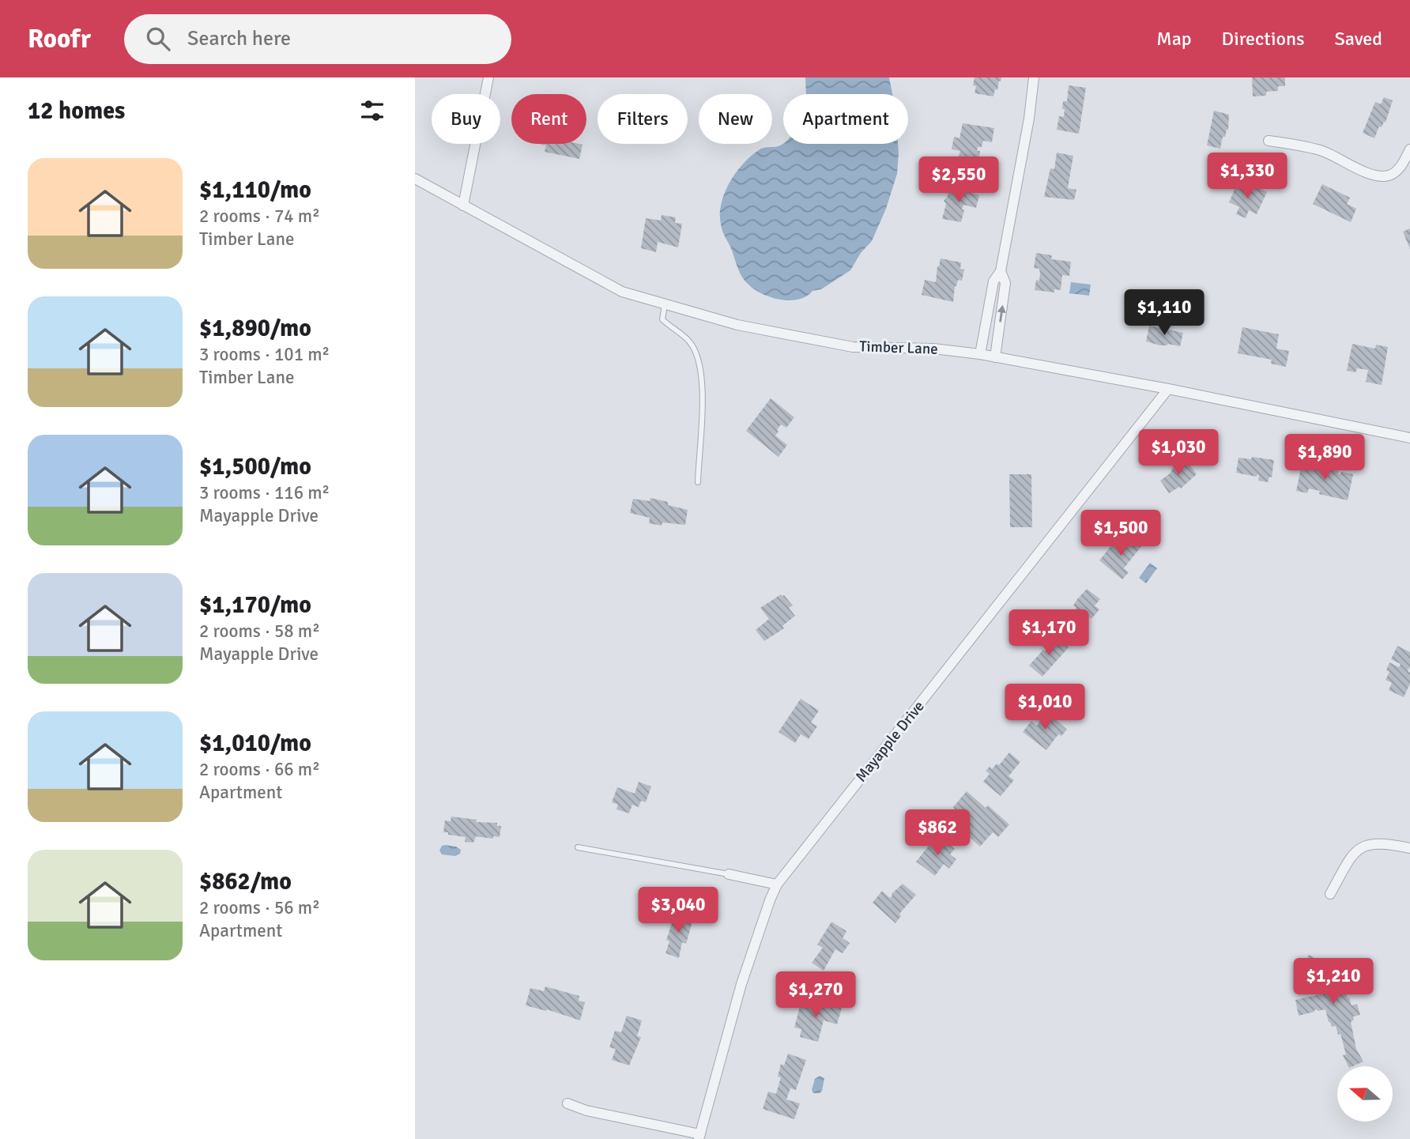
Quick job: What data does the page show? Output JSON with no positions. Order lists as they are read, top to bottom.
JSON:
{
  "streets": {
    "street": ["Timber Lane", "Mayapple Drive"]
  },
  "crossings": [
    ["Timber Lane", "Mayapple Drive"]
  ],
  "north": "left",
  "page": {
    "header": "Roofr",
    "search": "Search here",
    "nav": ["Map", "Directions", "Saved"],
    "heading": "12 homes",
    "chip": [
      "Buy",
      "Rent",
      "Filters",
      "New",
      "Apartment"
    ],
    "list": [
      {
        "name": "$1,110/mo",
        "note": "2 rooms · 74 m² · Timber Lane"
      },
      {
        "name": "$1,890/mo",
        "note": "3 rooms · 101 m² · Timber Lane"
      },
      {
        "name": "$1,500/mo",
        "note": "3 rooms · 116 m² · Mayapple Drive"
      },
      {
        "name": "$1,170/mo",
        "note": "2 rooms · 58 m² · Mayapple Drive"
      },
      {
        "name": "$1,010/mo",
        "note": "2 rooms · 66 m² · Apartment"
      },
      {
        "name": "$862/mo",
        "note": "2 rooms · 56 m² · Apartment"
      }
    ],
    "price": [
      "$1,330",
      "$2,550",
      "$1,110",
      "$1,030",
      "$1,890",
      "$1,500",
      "$1,170",
      "$1,010",
      "$862",
      "$3,040",
      "$1,210",
      "$1,270"
    ]
  }
}
